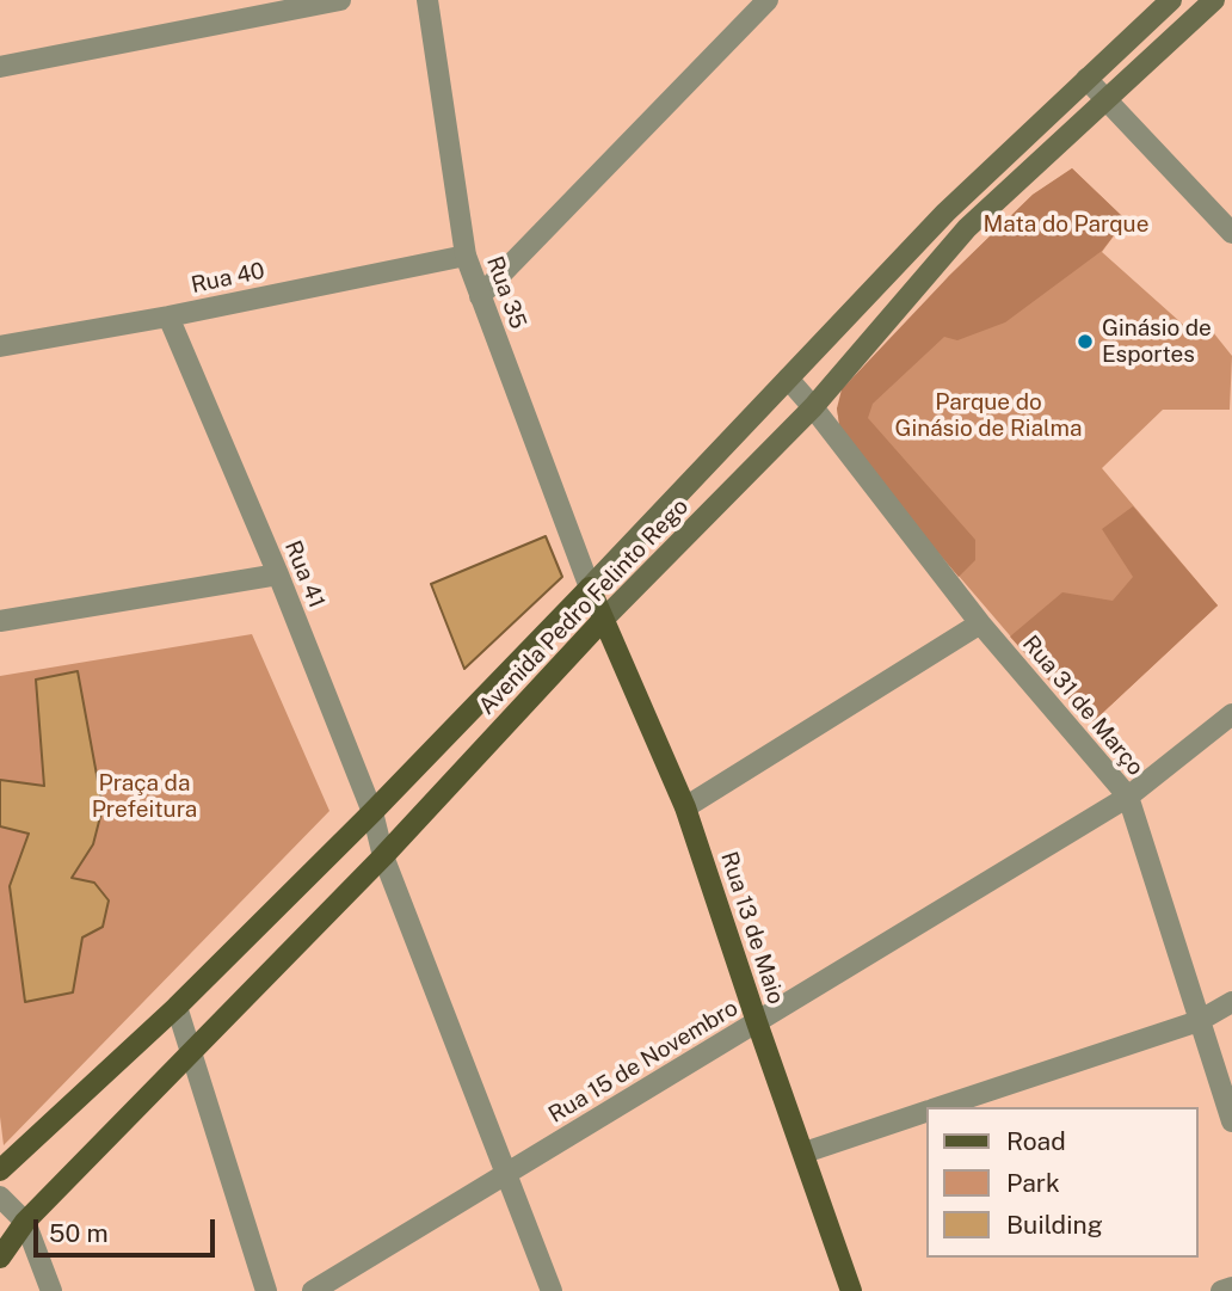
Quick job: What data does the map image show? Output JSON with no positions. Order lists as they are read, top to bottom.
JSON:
{
  "streets": {
    "main road": ["Avenida Pedro Felinto Rego", "Rua 13 de Maio"],
    "street": [
      "Rua 40",
      "Rua 35",
      "Rua 41",
      "Rua 31 de Março",
      "Rua 15 de Novembro"
    ]
  },
  "crossings": [
    ["Rua 40", "Rua 35"],
    ["Rua 40", "Rua 41"],
    ["Rua 35", "Avenida Pedro Felinto Rego"],
    ["Rua 35", "Rua 13 de Maio"],
    ["Rua 41", "Avenida Pedro Felinto Rego"],
    ["Rua 41", "Rua 15 de Novembro"],
    ["Avenida Pedro Felinto Rego", "Rua 31 de Março"],
    ["Avenida Pedro Felinto Rego", "Rua 13 de Maio"],
    ["Rua 31 de Março", "Rua 15 de Novembro"],
    ["Rua 13 de Maio", "Rua 15 de Novembro"]
  ],
  "parks": ["Mata do Parque", "Parque do Ginásio de Rialma", "Praça da Prefeitura"],
  "places": ["Ginásio de Esportes"],
  "legend": ["Road", "Park", "Building"],
  "scale_bar": "50 m"
}
